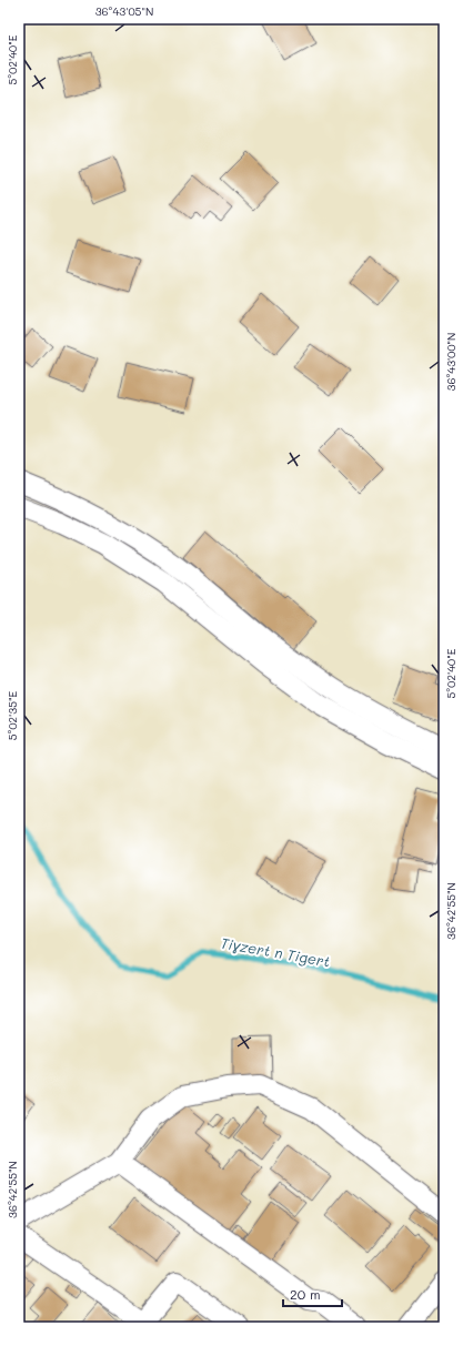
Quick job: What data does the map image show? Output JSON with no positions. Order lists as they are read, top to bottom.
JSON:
{
  "water": ["Tiɣzert n Tigert"],
  "scale_bar": "20 m",
  "coordinates": [
    "36°43'05\"N",
    "5°02'40\"E",
    "36°43'00\"N",
    "5°02'35\"E",
    "36°42'55\"N"
  ]
}
